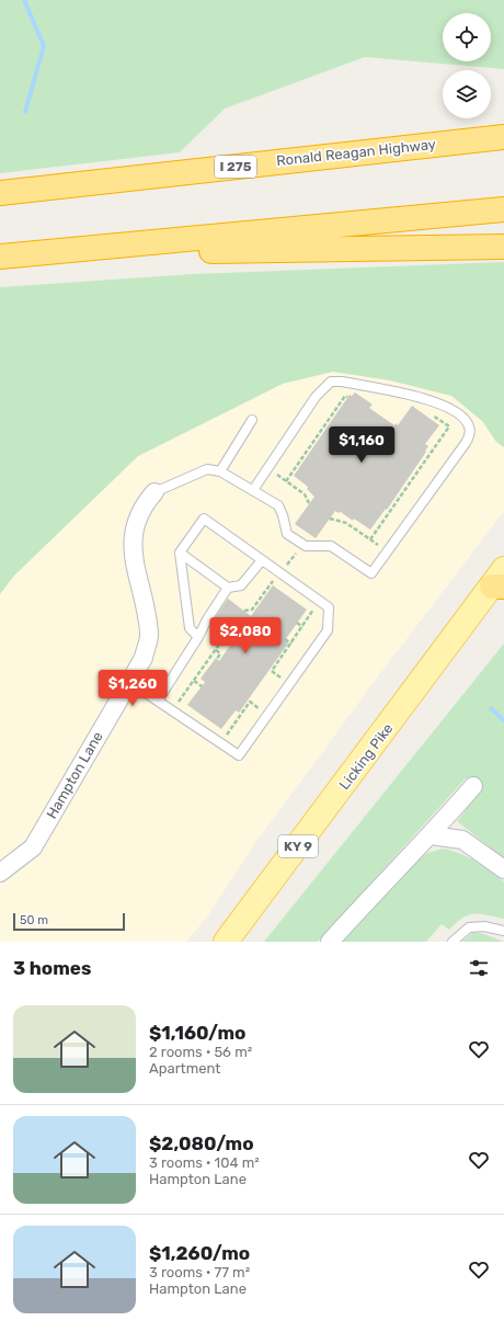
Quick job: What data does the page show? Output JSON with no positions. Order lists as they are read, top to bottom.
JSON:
{
  "streets": {
    "highway": ["Ronald Reagan Highway", "I 275"],
    "main road": ["Licking Pike", "KY 9"],
    "street": ["Hampton Lane"]
  },
  "scale_bar": "50 m",
  "page": {
    "price": ["$1,160", "$2,080", "$1,260"],
    "scale": "50 m",
    "heading": "3 homes",
    "list": [
      {
        "name": "$1,160/mo",
        "note": "2 rooms · 56 m² · Apartment"
      },
      {
        "name": "$2,080/mo",
        "note": "3 rooms · 104 m² · Hampton Lane"
      },
      {
        "name": "$1,260/mo",
        "note": "3 rooms · 77 m² · Hampton Lane"
      }
    ]
  }
}
